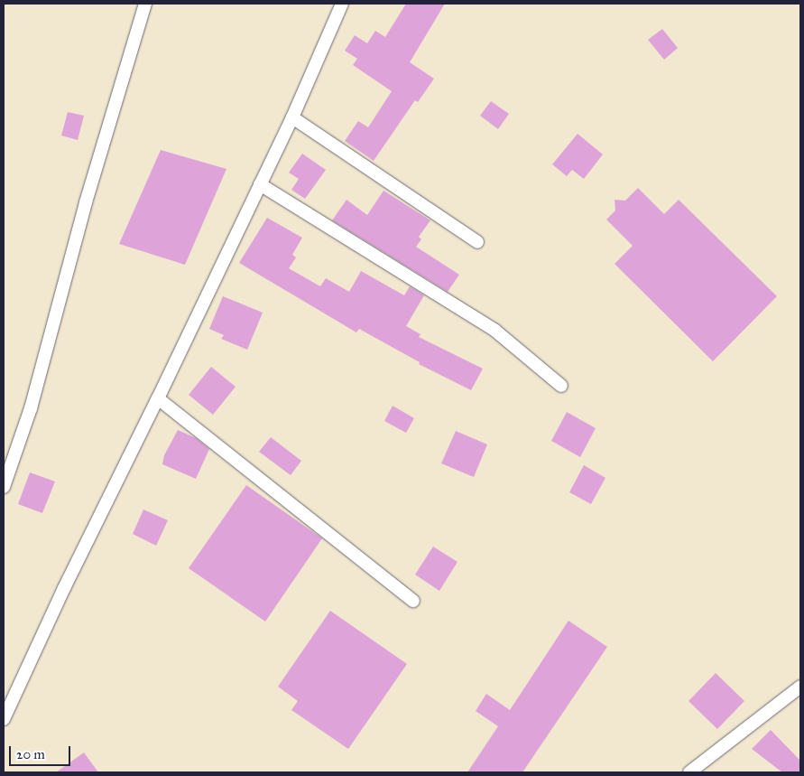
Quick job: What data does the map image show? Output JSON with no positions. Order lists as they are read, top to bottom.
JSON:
{
  "scale_bar": "20 m"
}
